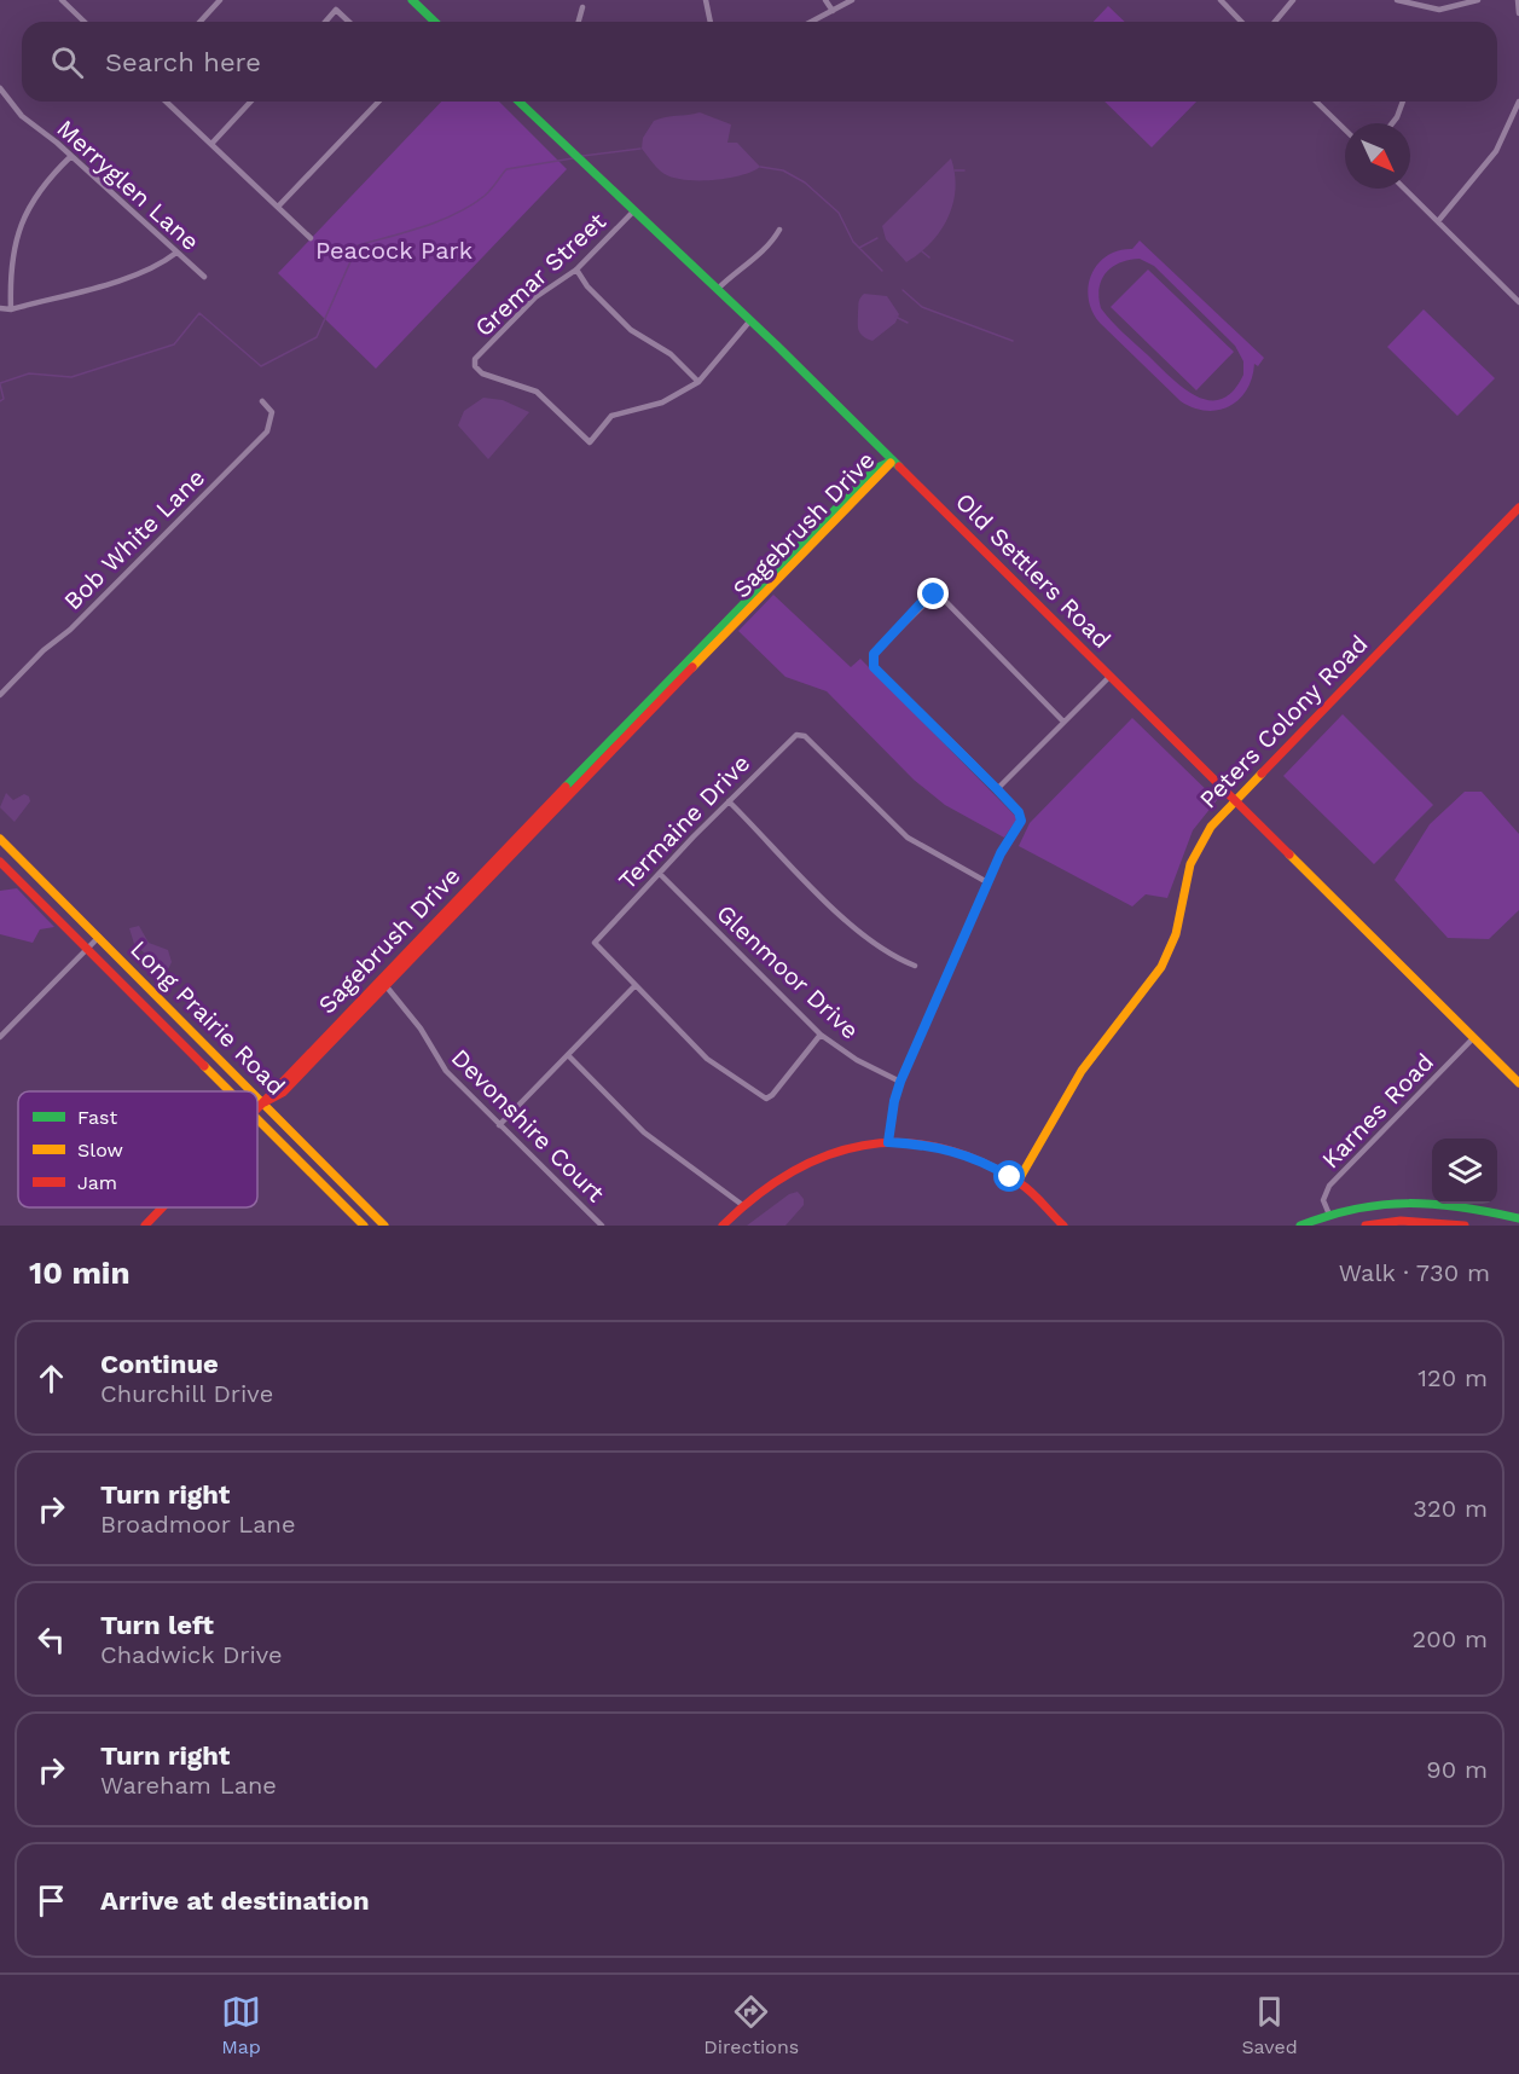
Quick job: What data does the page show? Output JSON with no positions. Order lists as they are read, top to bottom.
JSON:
{
  "streets": {
    "main road": [
      "Sagebrush Drive",
      "Old Settlers Road",
      "Peters Colony Road",
      "Long Prairie Road"
    ],
    "street": [
      "Merryglen Lane",
      "Gremar Street",
      "Bob White Lane",
      "Termaine Drive",
      "Glenmoor Drive",
      "Karnes Road",
      "Devonshire Court"
    ]
  },
  "crossings": [
    ["Gremar Street", "Old Settlers Road"],
    ["Sagebrush Drive", "Old Settlers Road"],
    ["Sagebrush Drive", "Long Prairie Road"],
    ["Sagebrush Drive", "Devonshire Court"],
    ["Old Settlers Road", "Peters Colony Road"],
    ["Old Settlers Road", "Karnes Road"],
    ["Termaine Drive", "Glenmoor Drive"]
  ],
  "parks": ["Peacock Park"],
  "legend": ["Fast", "Slow", "Jam"],
  "north": "bottom right",
  "page": {
    "search": "Search here",
    "heading": ["10 min", "Walk · 730 m"],
    "list": [
      ["Continue", "Churchill Drive", "120 m"],
      ["Turn right", "Broadmoor Lane", "320 m"],
      ["Turn left", "Chadwick Drive", "200 m"],
      ["Turn right", "Wareham Lane", "90 m"],
      "Arrive at destination"
    ],
    "nav": ["Map", "Directions", "Saved"]
  }
}
